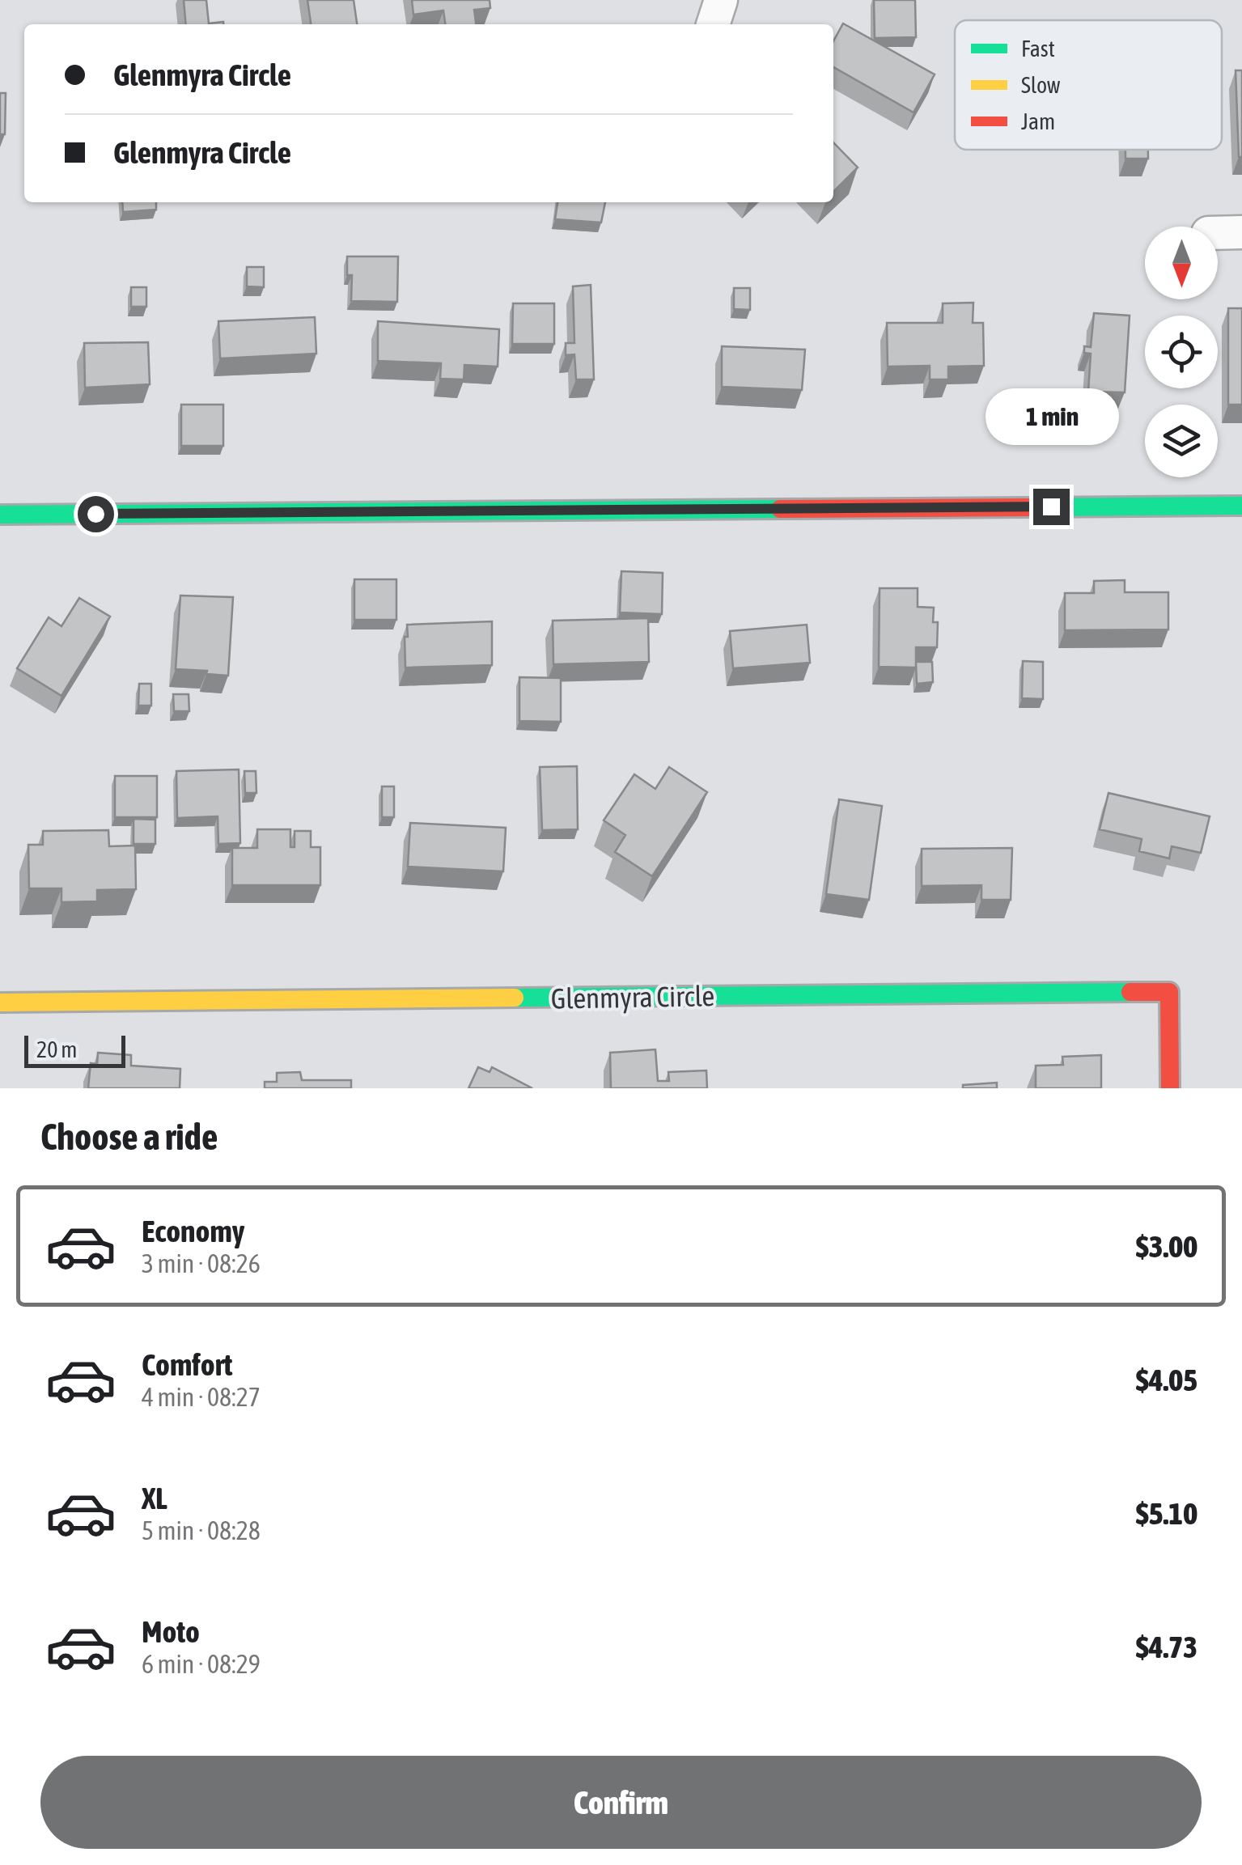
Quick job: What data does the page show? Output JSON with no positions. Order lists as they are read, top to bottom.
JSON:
{
  "streets": {
    "street": ["Glenmyra Circle"]
  },
  "legend": ["Fast", "Slow", "Jam"],
  "scale_bar": "20 m",
  "north": "bottom",
  "page": {
    "banner": ["Glenmyra Circle", "Glenmyra Circle"],
    "bubble": "1 min",
    "scale": "20 m",
    "heading": "Choose a ride",
    "list": [
      {
        "name": "Economy",
        "note": "3 min · 08:26",
        "value": "$3.00"
      },
      {
        "name": "Comfort",
        "note": "4 min · 08:27",
        "value": "$4.05"
      },
      {
        "name": "XL",
        "note": "5 min · 08:28",
        "value": "$5.10"
      },
      {
        "name": "Moto",
        "note": "6 min · 08:29",
        "value": "$4.73"
      }
    ],
    "buttons": "Confirm"
  }
}
